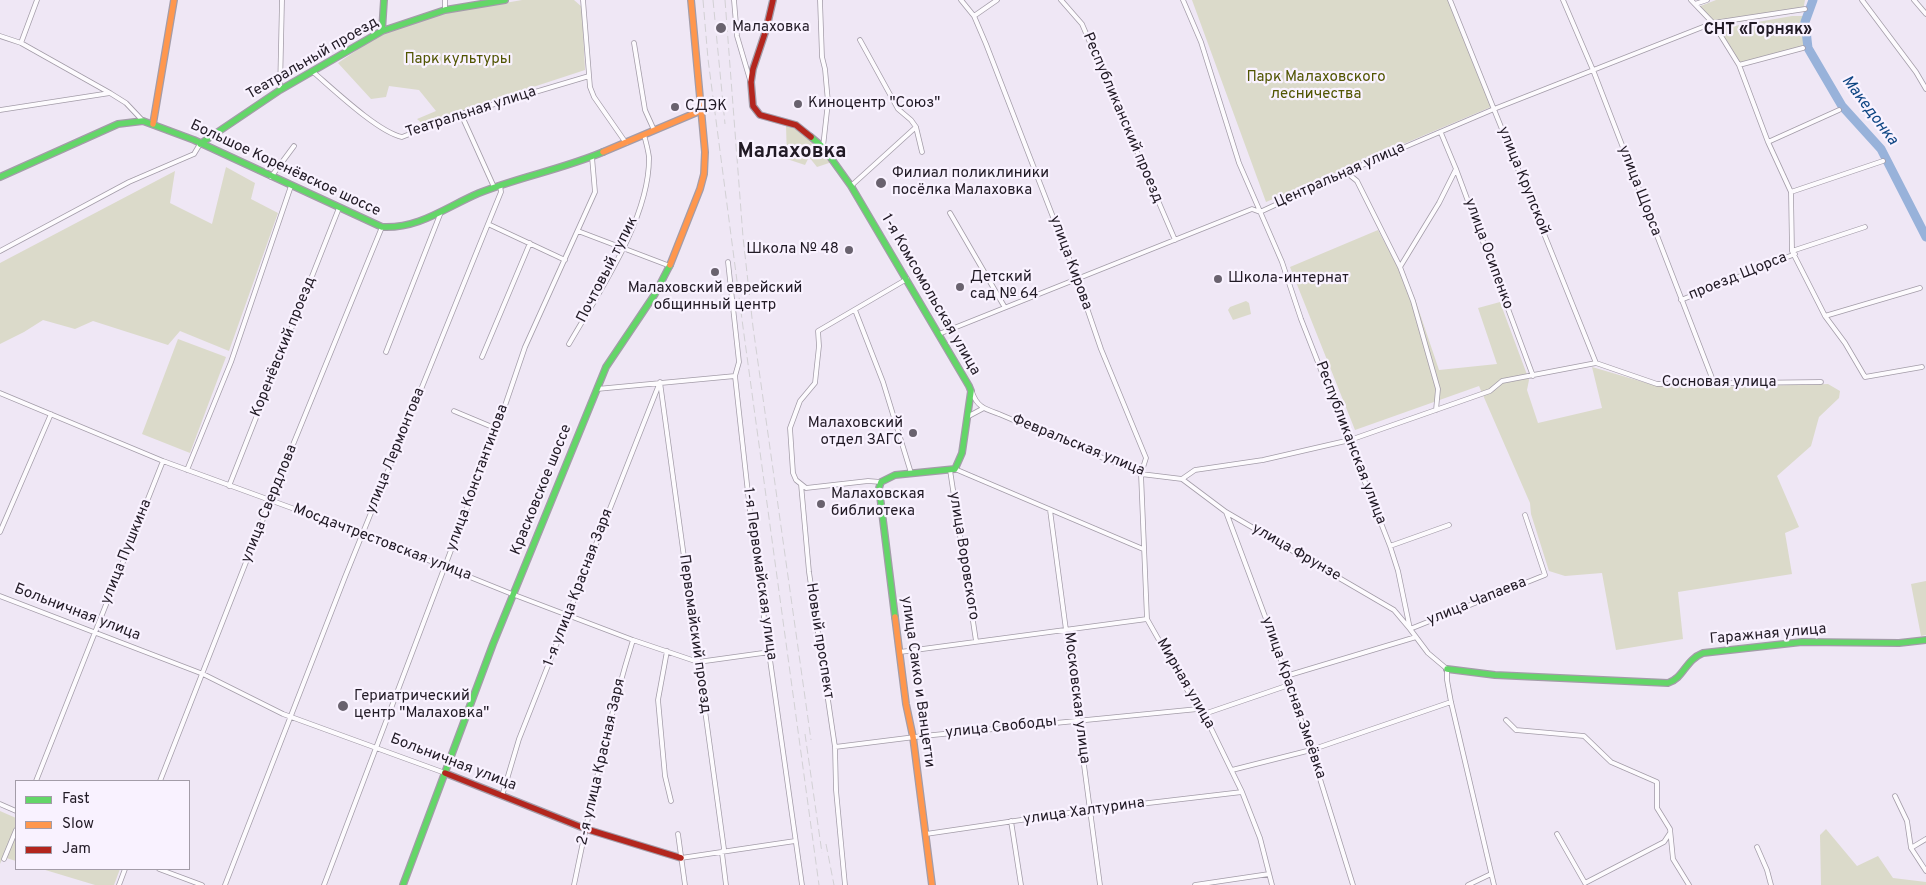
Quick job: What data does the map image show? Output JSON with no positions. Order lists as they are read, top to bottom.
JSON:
{
  "streets": {
    "main road": [
      "Театральный проезд",
      "Большое Коренёвское шоссе",
      "1-я Комсомольская улица",
      "Красковское шоссе",
      "Больничная улица",
      "Гаражная улица",
      "улица Сакко и Ванцетти"
    ],
    "street": [
      "Театральная улица",
      "Республиканский проезд",
      "Центральная улица",
      "улица Крупской",
      "улица Щорса",
      "улица Осипенко",
      "улица Кирова",
      "Почтовый тупик",
      "проезд Щорса",
      "Коренёвский проезд",
      "Сосновая улица",
      "Республиканская улица",
      "Февральская улица",
      "улица Лермонтова",
      "улица Константинова",
      "улица Свердлова",
      "Мосдачтрестовская улица",
      "улица Пушкина",
      "улица Фрунзе",
      "улица Воровского",
      "1-я Первомайская улица",
      "1-я улица Красная Заря",
      "улица Чапаева",
      "Первомайский проезд",
      "Новый проспект",
      "Мирная улица",
      "Московская улица",
      "улица Красная Змеёвка",
      "улица Свободы",
      "2-я улица Красная Заря",
      "улица Халтурина"
    ]
  },
  "crossings": [
    ["Театральный проезд", "Театральная улица"],
    ["Театральный проезд", "Большое Коренёвское шоссе"],
    ["Республиканский проезд", "Центральная улица"],
    ["Большое Коренёвское шоссе", "Почтовый тупик"],
    ["Большое Коренёвское шоссе", "Коренёвский проезд"],
    ["Большое Коренёвское шоссе", "улица Лермонтова"],
    ["Большое Коренёвское шоссе", "улица Константинова"],
    ["Большое Коренёвское шоссе", "Красковское шоссе"],
    ["Большое Коренёвское шоссе", "улица Свердлова"],
    ["Центральная улица", "улица Крупской"],
    ["Центральная улица", "улица Щорса"],
    ["Центральная улица", "улица Осипенко"],
    ["Центральная улица", "улица Кирова"],
    ["Центральная улица", "1-я Комсомольская улица"],
    ["Центральная улица", "Республиканская улица"],
    ["улица Крупской", "Сосновая улица"],
    ["улица Щорса", "проезд Щорса"],
    ["улица Щорса", "Сосновая улица"],
    ["улица Кирова", "Февральская улица"],
    ["улица Кирова", "Мирная улица"],
    ["1-я Комсомольская улица", "улица Воровского"],
    ["Коренёвский проезд", "Мосдачтрестовская улица"],
    ["Республиканская улица", "улица Фрунзе"],
    ["Республиканская улица", "улица Чапаева"],
    ["Республиканская улица", "Гаражная улица"],
    ["Февральская улица", "улица Фрунзе"],
    ["Февральская улица", "Мирная улица"],
    ["улица Лермонтова", "Мосдачтрестовская улица"],
    ["улица Лермонтова", "Больничная улица"],
    ["улица Константинова", "Мосдачтрестовская улица"],
    ["улица Константинова", "Больничная улица"],
    ["Красковское шоссе", "Мосдачтрестовская улица"],
    ["Красковское шоссе", "Больничная улица"],
    ["улица Свердлова", "Мосдачтрестовская улица"],
    ["улица Свердлова", "Больничная улица"],
    ["Мосдачтрестовская улица", "улица Пушкина"],
    ["Мосдачтрестовская улица", "1-я Первомайская улица"],
    ["Мосдачтрестовская улица", "1-я улица Красная Заря"],
    ["Мосдачтрестовская улица", "Первомайский проезд"],
    ["Мосдачтрестовская улица", "2-я улица Красная Заря"],
    ["улица Пушкина", "Больничная улица"],
    ["улица Фрунзе", "улица Чапаева"],
    ["улица Фрунзе", "улица Красная Змеёвка"],
    ["1-я Первомайская улица", "Больничная улица"],
    ["1-я улица Красная Заря", "Больничная улица"],
    ["1-я улица Красная Заря", "Первомайский проезд"],
    ["улица Чапаева", "улица Красная Змеёвка"],
    ["Больничная улица", "Первомайский проезд"],
    ["Больничная улица", "2-я улица Красная Заря"],
    ["Новый проспект", "улица Свободы"],
    ["улица Сакко и Ванцетти", "улица Свободы"],
    ["улица Сакко и Ванцетти", "улица Халтурина"],
    ["Мирная улица", "улица Свободы"],
    ["Мирная улица", "улица Халтурина"],
    ["Московская улица", "улица Свободы"],
    ["Московская улица", "улица Халтурина"]
  ],
  "districts": ["СНТ «Горняк»", "Малаховка"],
  "water": ["Македонка"],
  "parks": ["Парк культуры", "Парк Малаховского лесничества"],
  "places": [
    "Малаховка",
    "Киноцентр \"Союз\"",
    "СДЭК",
    "Филиал поликлиники посёлка Малаховка",
    "Школа № 48",
    "Малаховский еврейский общинный центр",
    "Школа-интернат",
    "Детский сад № 64",
    "Малаховский отдел ЗАГС",
    "Малаховская библиотека",
    "Гериатрический центр \"Малаховка\""
  ],
  "legend": ["Fast", "Slow", "Jam"]
}
